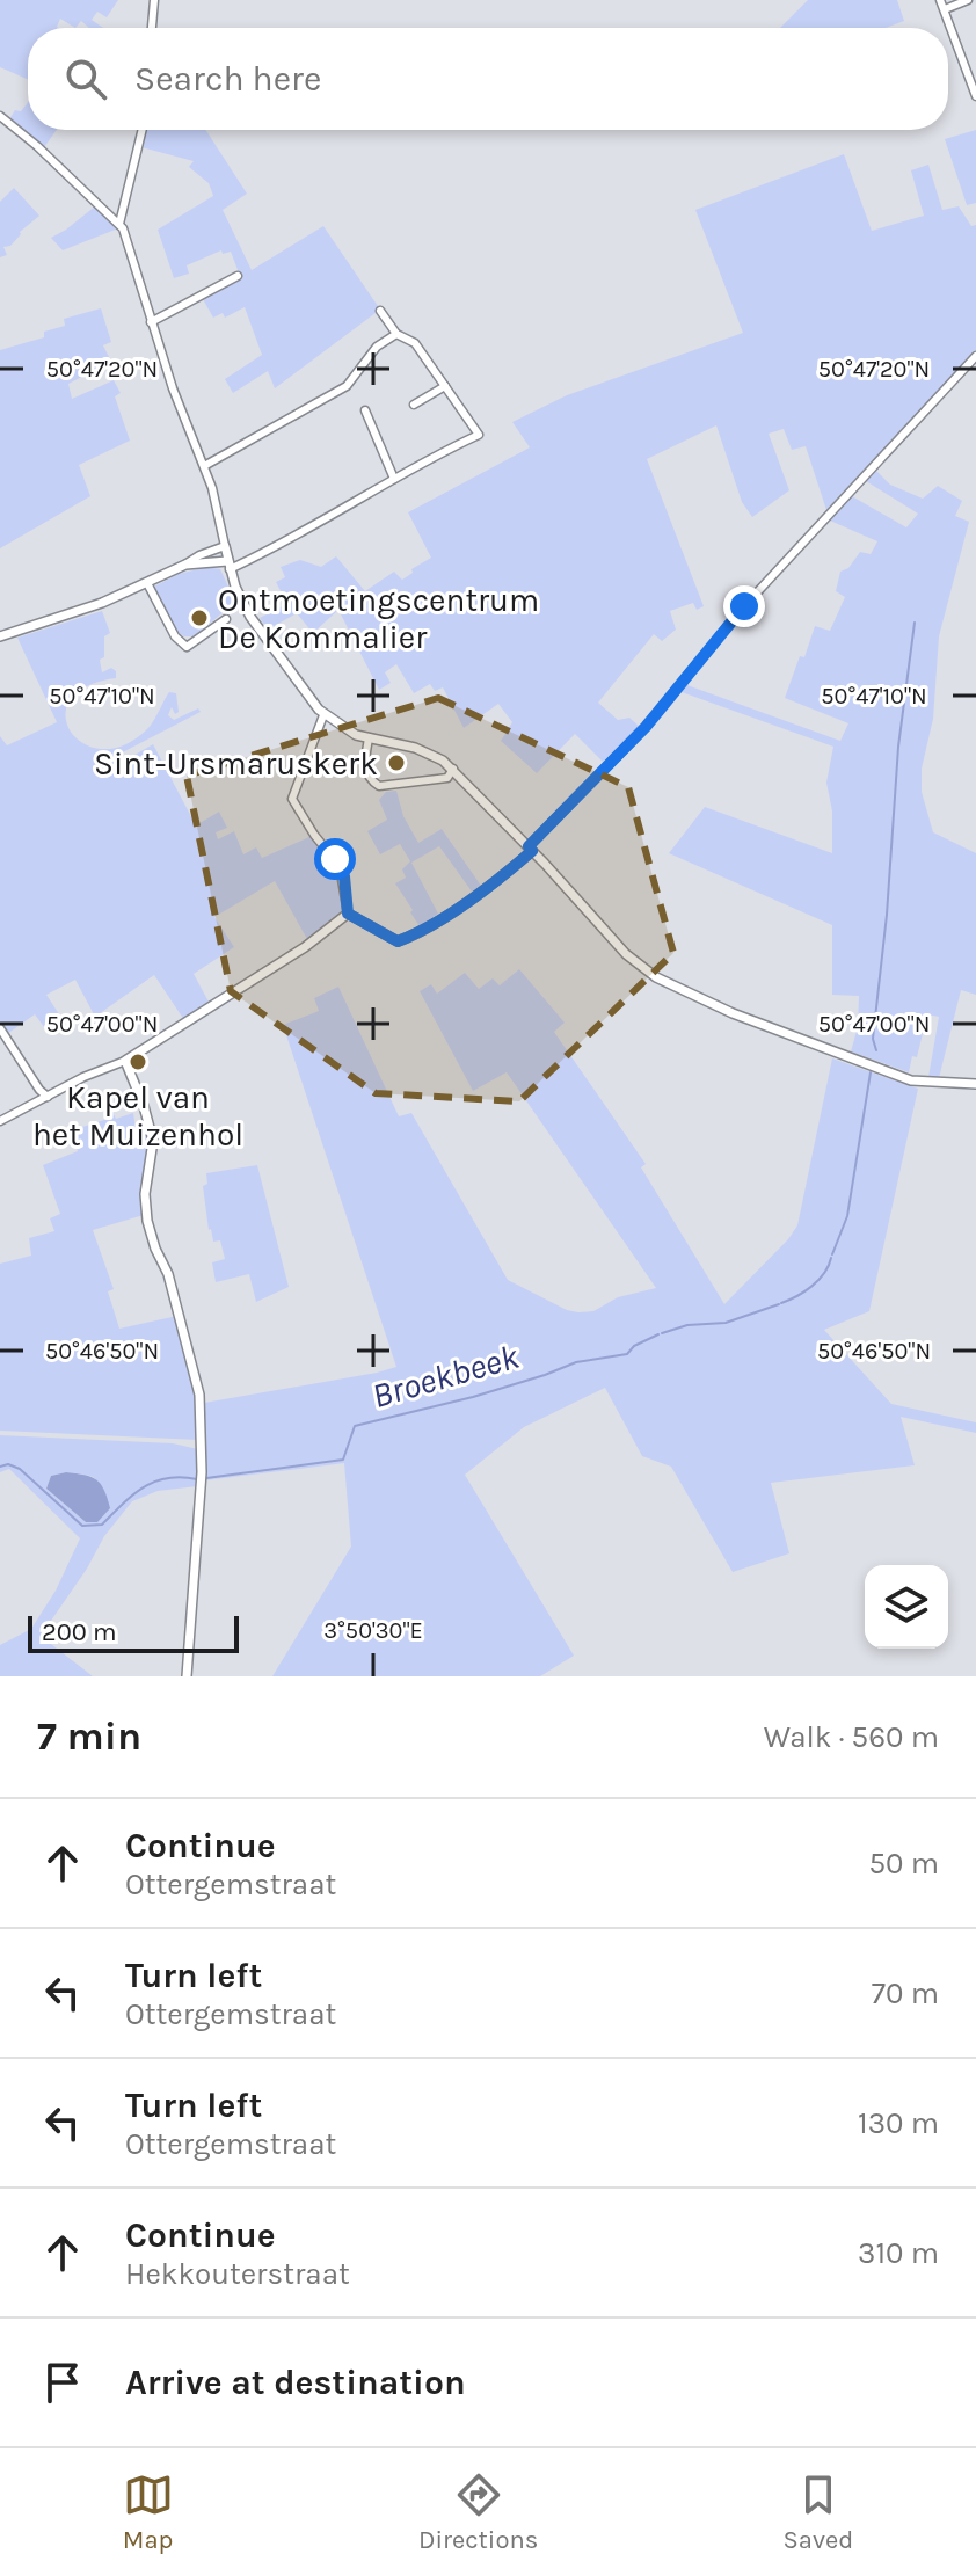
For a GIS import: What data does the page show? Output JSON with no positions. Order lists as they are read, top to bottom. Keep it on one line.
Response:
{"water":["Broekbeek"],"places":["Ontmoetingscentrum De Kommalier","Sint-Ursmaruskerk","Kapel van het Muizenhol"],"scale_bar":"200 m","page":{"search":"Search here","scale":"200 m","heading":["7 min","Walk · 560 m"],"list":[["Continue","Ottergemstraat","50 m"],["Turn left","Ottergemstraat","70 m"],["Turn left","Ottergemstraat","130 m"],["Continue","Hekkouterstraat","310 m"],"Arrive at destination"],"nav":["Map","Directions","Saved"]},"coordinates":["50°47'20\"N","50°47'10\"N","50°47'00\"N","50°46'50\"N","3°50'30\"E"]}
